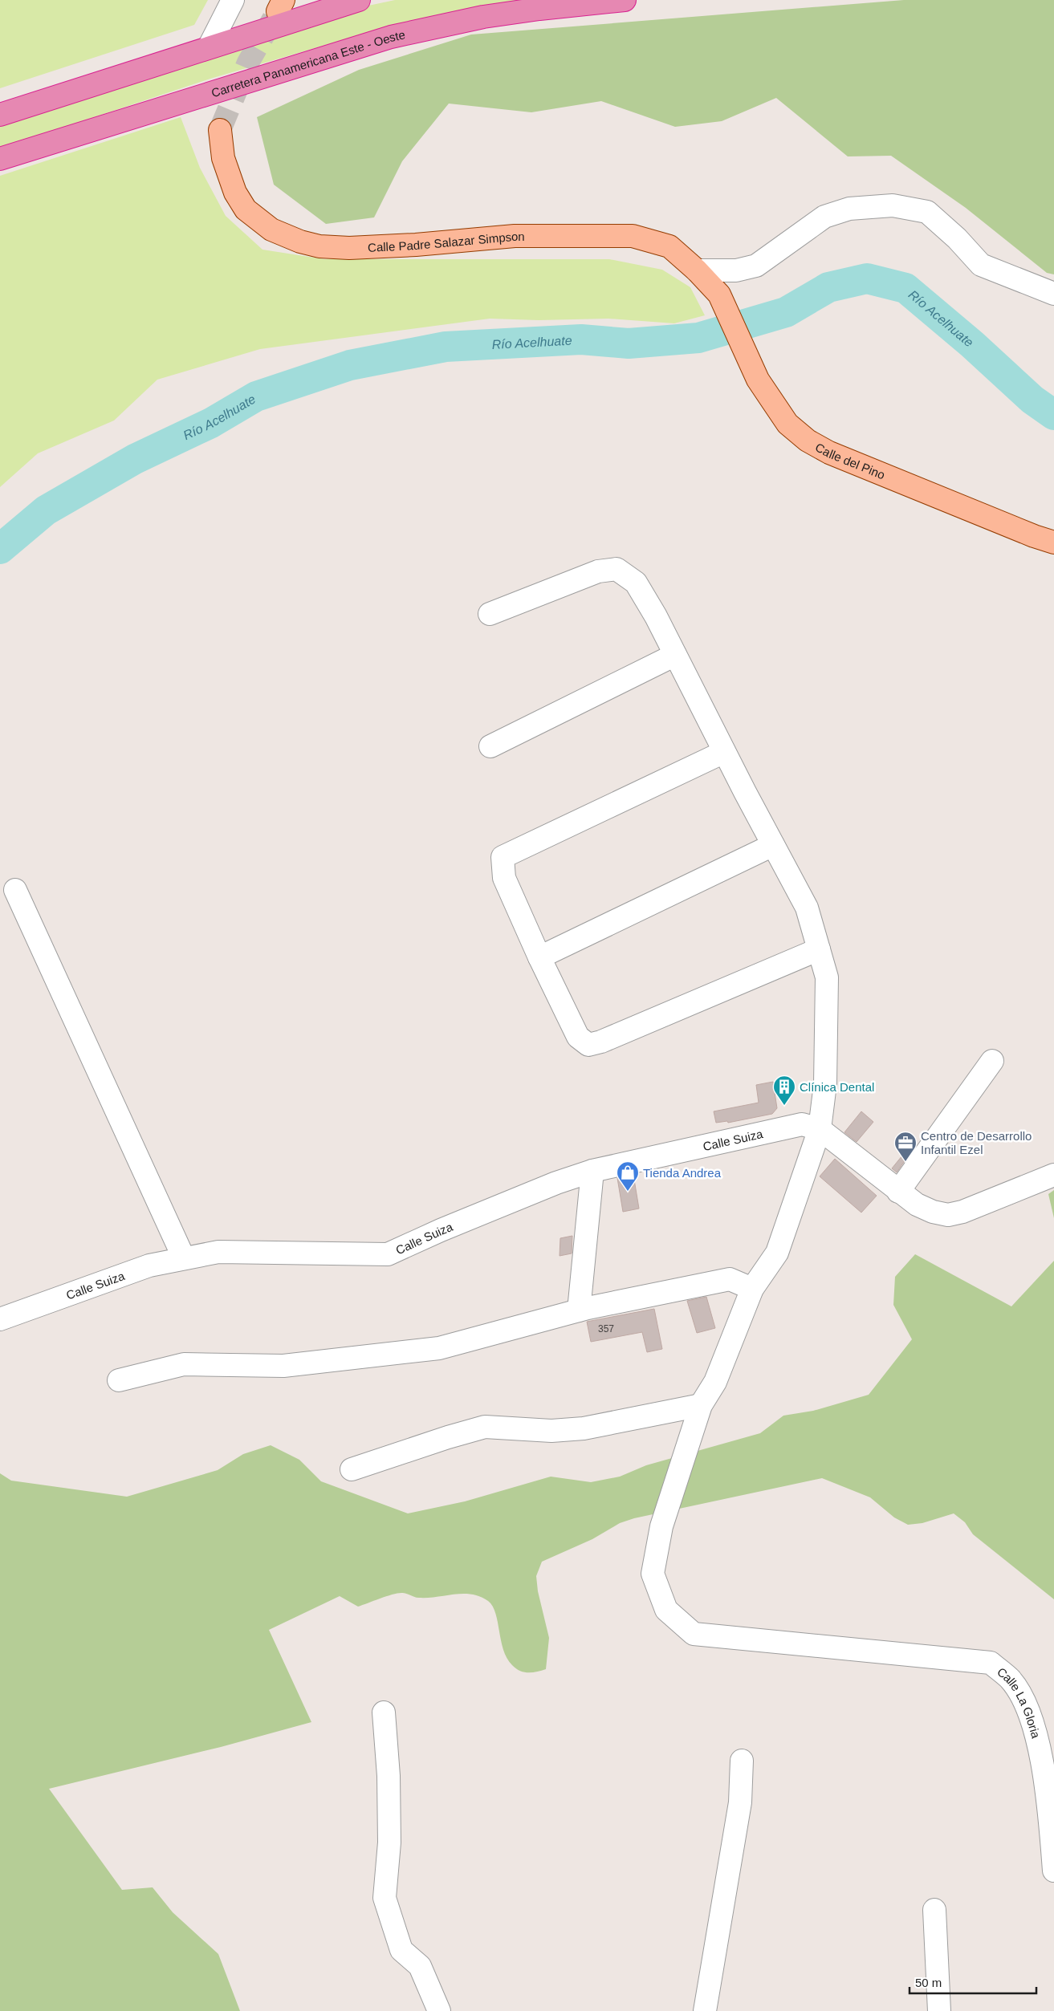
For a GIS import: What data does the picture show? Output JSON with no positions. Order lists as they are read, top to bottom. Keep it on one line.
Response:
{"streets":{"highway":["Carretera Panamericana Este - Oeste"],"main road":["Calle Padre Salazar Simpson","Calle del Pino"],"street":["Calle Suiza","Calle La Gloria"]},"crossings":[["Calle Padre Salazar Simpson","Calle del Pino"],["Calle Suiza","Calle La Gloria"]],"water":["Río Acelhuate"],"places":{"building":["Clínica Dental"],"office":["Centro de Desarrollo Infantil Ezel"],"shop":["Tienda Andrea"]},"house_numbers":["357"],"scale_bar":"50 m"}
